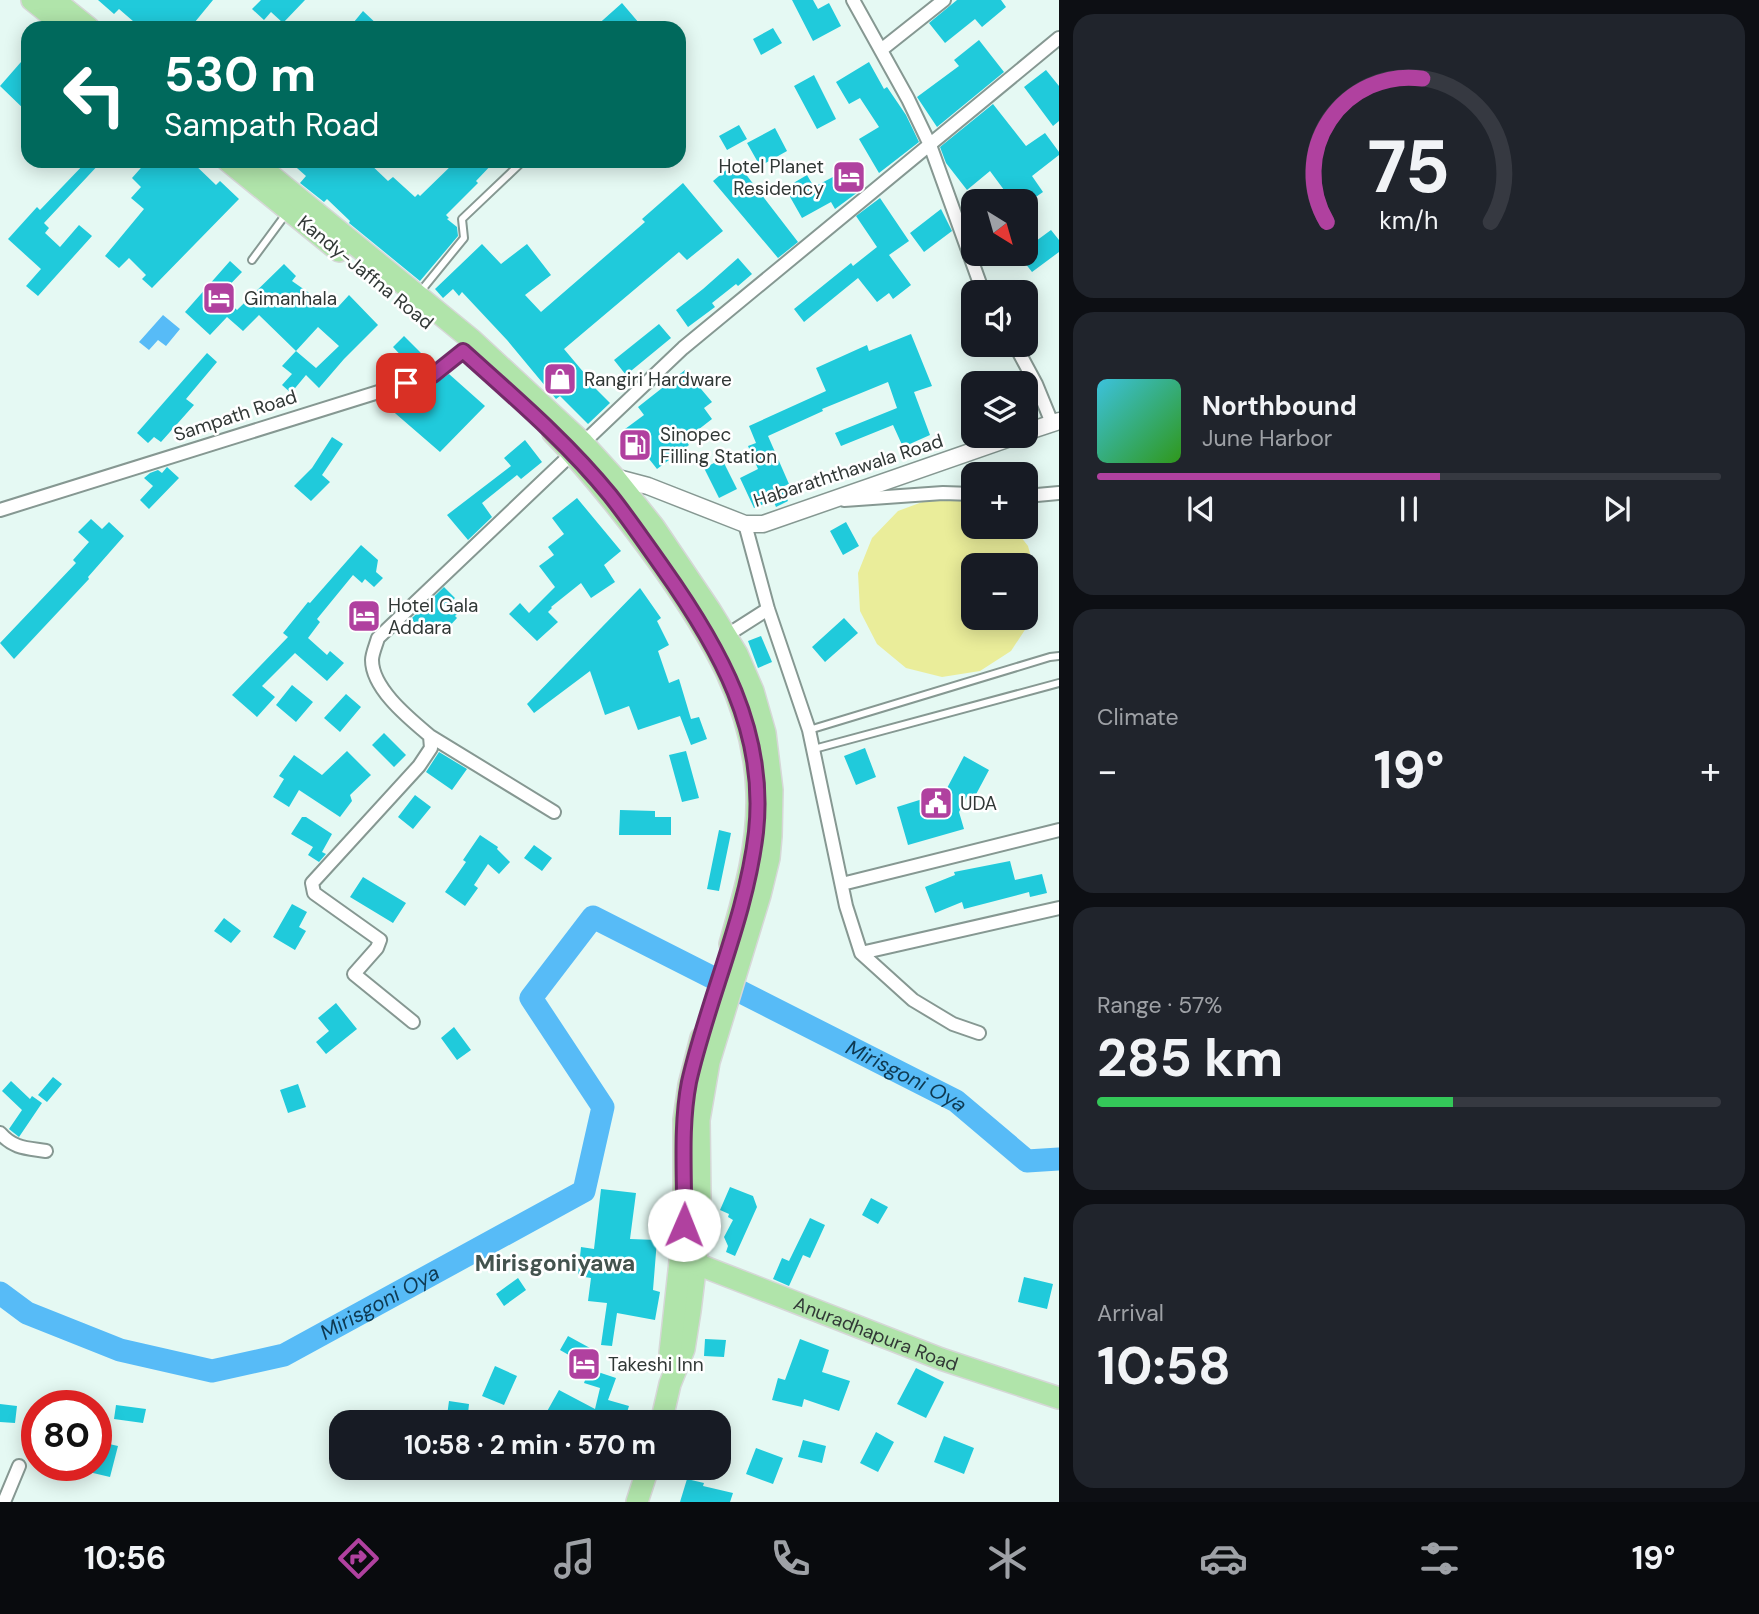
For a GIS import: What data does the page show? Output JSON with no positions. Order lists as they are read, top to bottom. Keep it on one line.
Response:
{"streets":{"highway":["Kandy-Jaffna Road","Anuradhapura Road"],"street":["Sampath Road","Habaraththawala Road"]},"crossings":[["Kandy-Jaffna Road","Sampath Road"],["Kandy-Jaffna Road","Habaraththawala Road"],["Kandy-Jaffna Road","Anuradhapura Road"]],"districts":["Mirisgoniyawa"],"water":["Mirisgoni Oya"],"places":{"hotel":["Hotel Planet Residency","Gimanhala","Hotel Gala Addara","Takeshi Inn"],"shop":["Rangiri Hardware"],"fuel station":["Sinopec Filling Station"],"public building":["UDA"]},"north":"bottom right","page":{"turn":["530 m","Sampath Road"],"map_buttons":["+","−"],"song":["Northbound","June Harbor"],"tile":["Climate",["Range · 57%","285 km"],["Arrival","10:58"]],"heat":["−","19°","+"],"limit":"80","trip":"10:58 · 2 min · 570 m","tabs":["10:56","19°"],"gauge":["75","km/h"]}}
